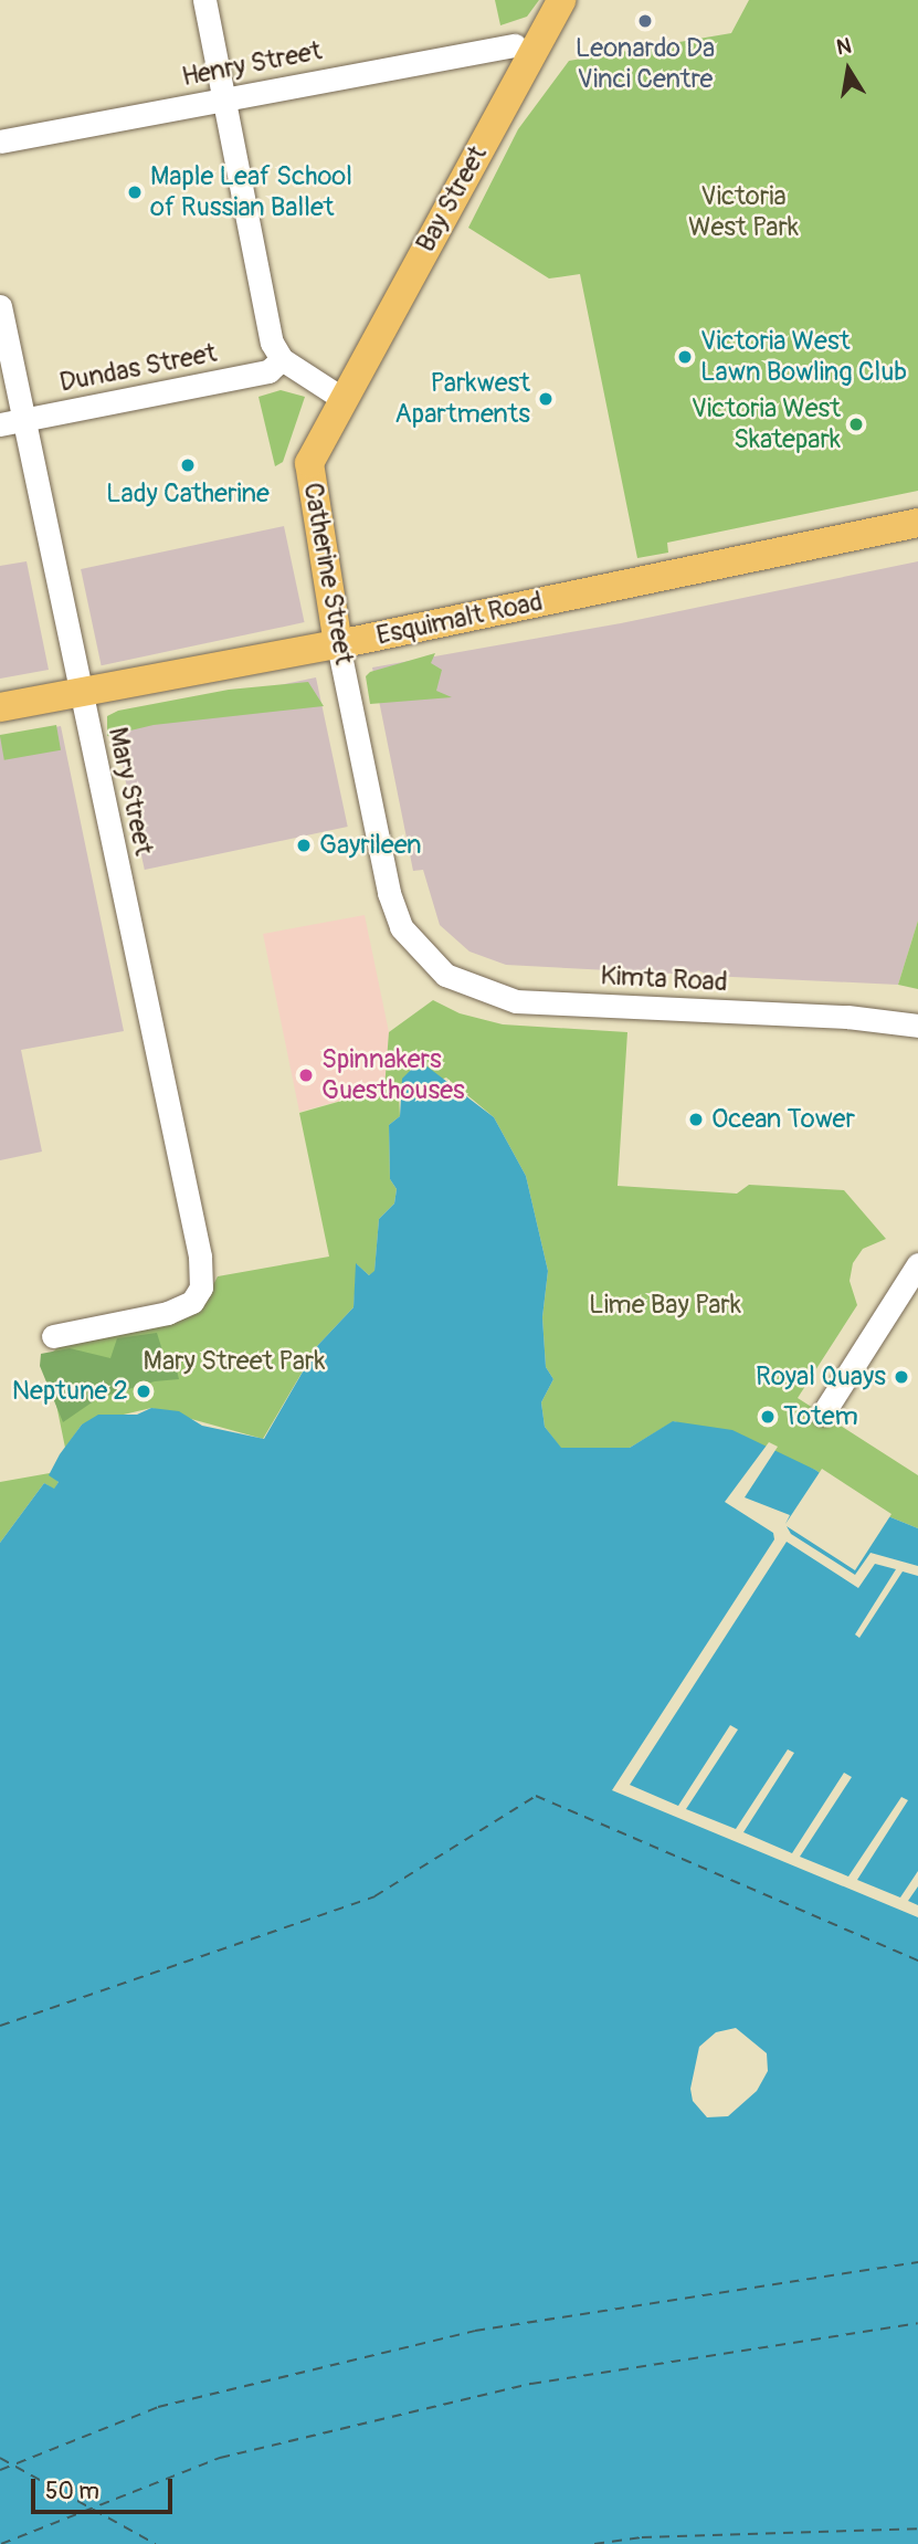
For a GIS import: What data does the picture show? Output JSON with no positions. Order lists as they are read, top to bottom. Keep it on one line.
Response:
{"streets":{"main road":["Bay Street","Catherine Street","Esquimalt Road"],"street":["Henry Street","Dundas Street","Mary Street","Kimta Road"]},"crossings":[["Bay Street","Catherine Street"],["Dundas Street","Mary Street"],["Catherine Street","Esquimalt Road"],["Catherine Street","Kimta Road"],["Esquimalt Road","Mary Street"]],"parks":["Victoria West Park","Lime Bay Park","Mary Street Park"],"places":["Leonardo Da Vinci Centre","Maple Leaf School of Russian Ballet","Victoria West Lawn Bowling Club","Parkwest Apartments","Victoria West Skatepark","Lady Catherine","Gayrileen","Spinnakers Guesthouses","Ocean Tower","Royal Quays","Neptune 2","Totem"],"scale_bar":"50 m","north":"top"}
